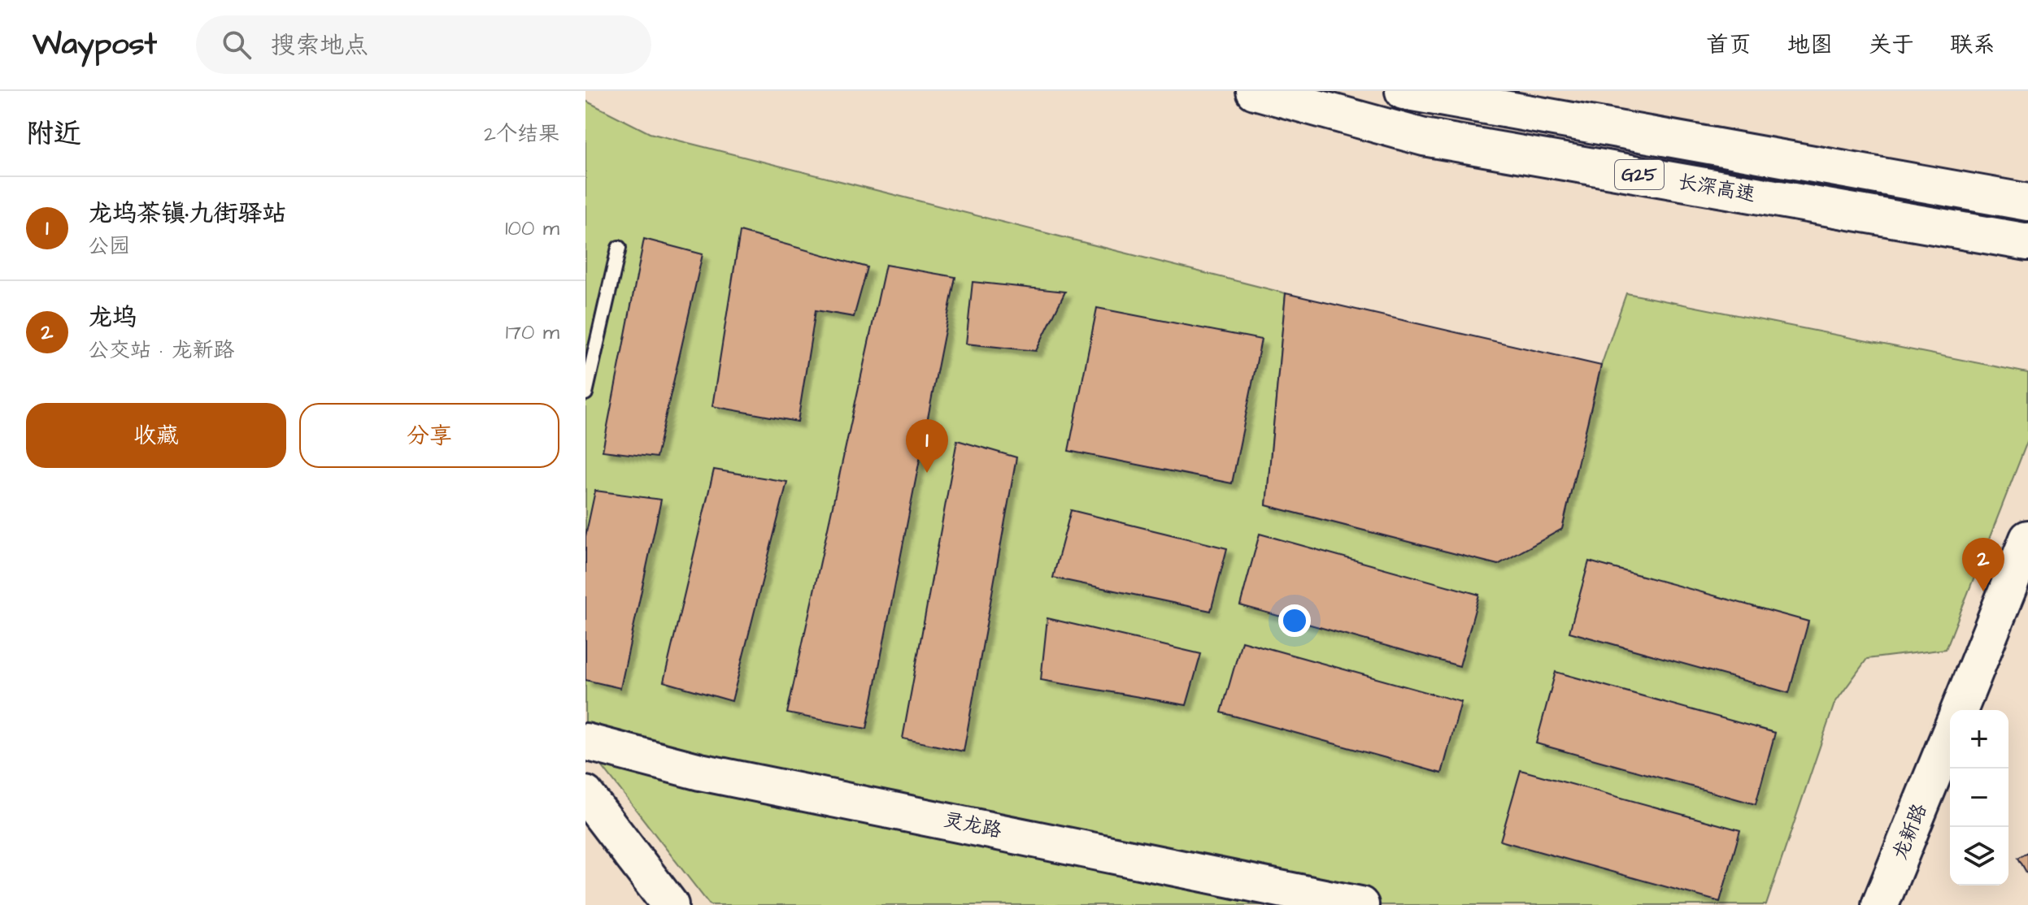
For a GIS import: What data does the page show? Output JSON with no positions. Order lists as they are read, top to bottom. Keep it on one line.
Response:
{"streets":{"main road":["G25","长深高速","灵龙路","龙新路"]},"page":{"header":"Waypost","search":"搜索地点","nav":["首页","地图","关于","联系"],"heading":["附近","2个结果"],"list":[{"mark":"1","name":"龙坞茶镇·九街驿站","note":"公园","value":"100 m"},{"mark":"2","name":"龙坞","note":"公交站 · 龙新路","value":"170 m"}],"buttons":["收藏","分享"],"pins":["1","2"],"map_buttons":["+","−"]}}
